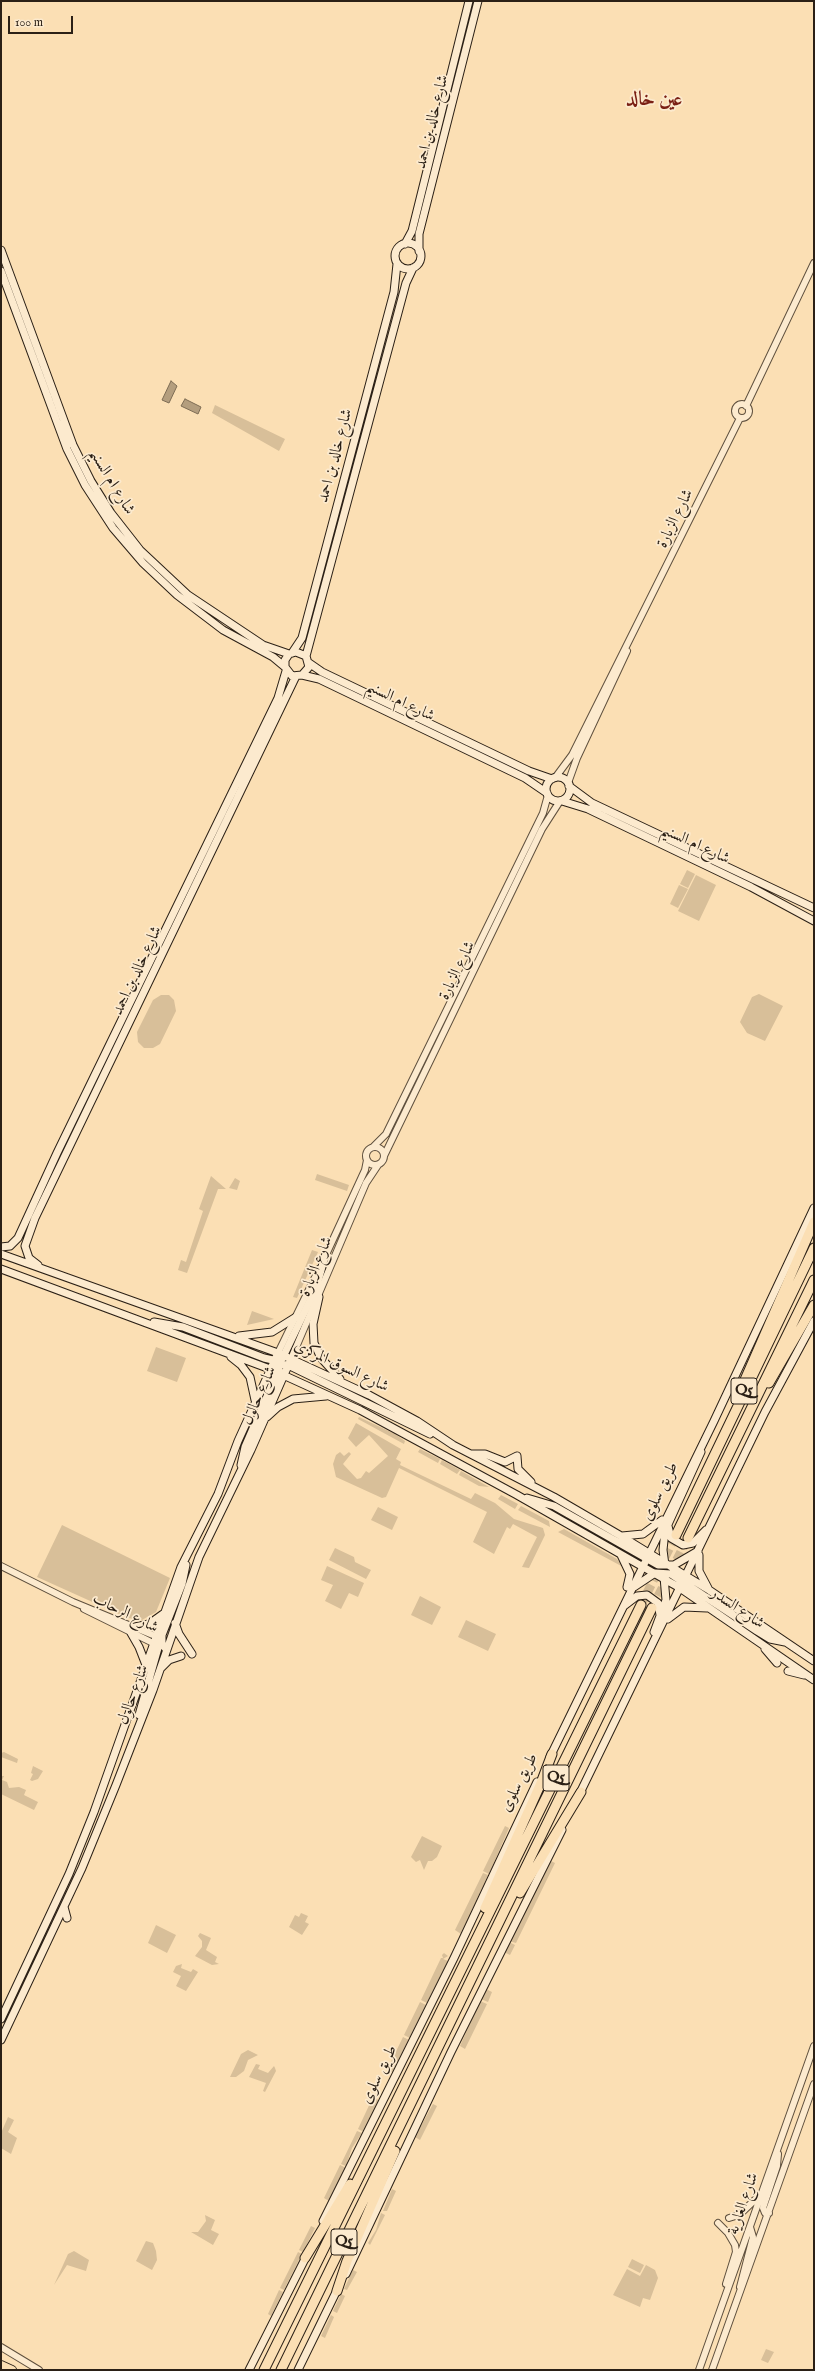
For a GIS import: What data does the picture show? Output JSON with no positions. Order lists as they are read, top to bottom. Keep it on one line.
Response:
{"streets":{"highway":["Q5","طريق سلوى"],"main road":["شارع خالد بن احمد","شارع ام السنيم","شارع السوق المركزي","شارع حالول","شارع السدر"],"street":["شارع الزبارة","شارع الرحاب","شارع الغارية"]},"crossings":[["شارع خالد بن احمد","شارع ام السنيم"],["شارع خالد بن احمد","شارع السوق المركزي"],["شارع ام السنيم","شارع الزبارة"],["شارع الزبارة","شارع السوق المركزي"],["شارع الزبارة","شارع حالول"],["شارع السوق المركزي","شارع حالول"],["شارع السوق المركزي","طريق سلوى"],["شارع السوق المركزي","شارع السدر"],["شارع حالول","شارع الرحاب"],["طريق سلوى","شارع السدر"]],"districts":["عين خالد"],"scale_bar":"100 m"}
